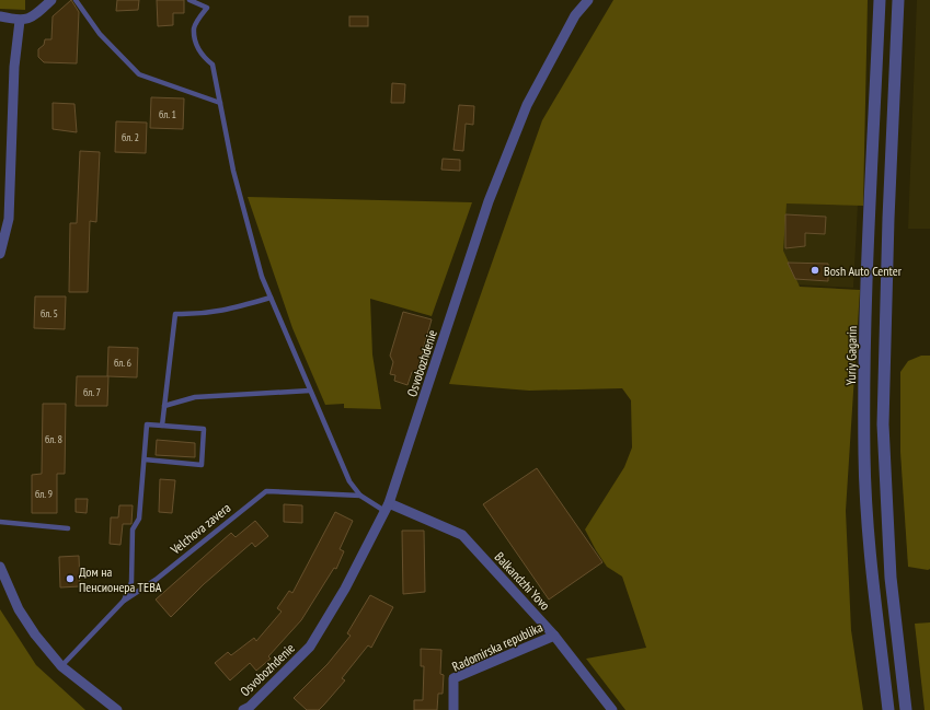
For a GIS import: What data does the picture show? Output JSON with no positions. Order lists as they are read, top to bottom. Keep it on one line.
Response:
{"streets":{"street":["Yuriy Gagarin","Osvobozhdenie","Balkandzhi Yovo","Radomirska republika"],"lane":["Velchova zavera"]},"crossings":[["Osvobozhdenie","Balkandzhi Yovo"],["Balkandzhi Yovo","Radomirska republika"]],"places":["Bosh Auto Center","Дом на Пенсионера ТЕВА"],"house_numbers":["бл. 1","бл. 2","бл. 5","бл. 6","бл. 7","бл. 8","бл. 9"]}
